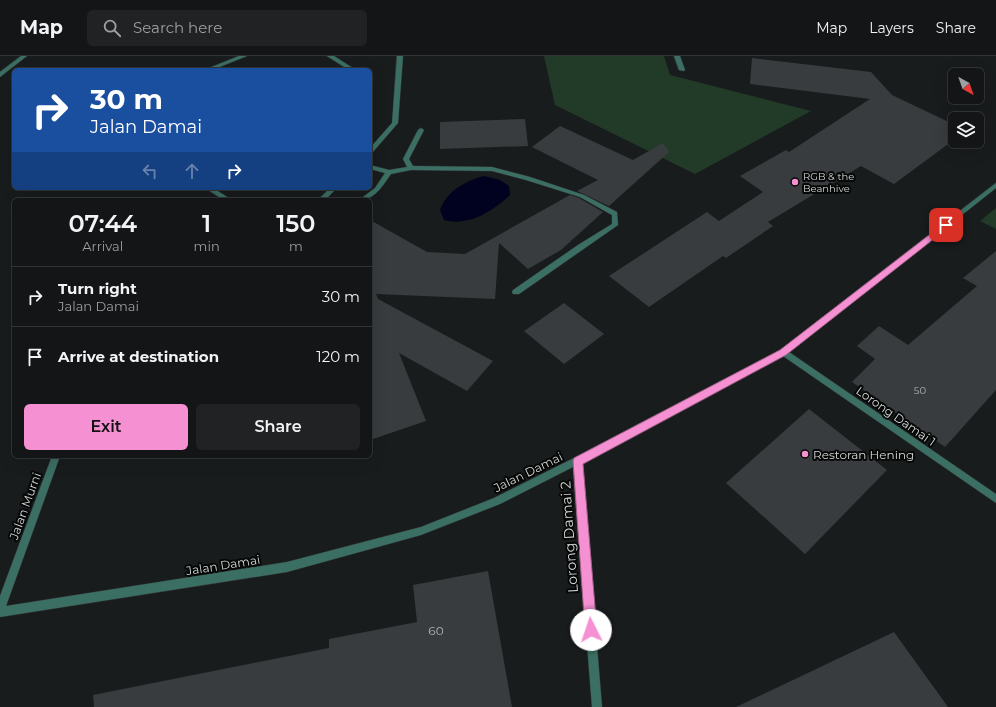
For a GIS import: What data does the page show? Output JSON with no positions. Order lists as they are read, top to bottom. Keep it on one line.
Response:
{"streets":{"street":["Lorong Damai 1","Jalan Damai","Jalan Murni","Lorong Damai 2"]},"crossings":[["Lorong Damai 1","Jalan Damai"],["Jalan Damai","Jalan Murni"],["Jalan Damai","Lorong Damai 2"]],"places":["RGB & the Beanhive","Restoran Hening"],"house_numbers":["50","60"],"north":"bottom right","page":{"header":"Map","search":"Search here","nav":["Map","Layers","Share"],"turn":["30 m","Jalan Damai"],"eta":["07:44","Arrival","1","min","150","m"],"list":[{"name":"Turn right","note":"Jalan Damai","value":"30 m"},{"name":"Arrive at destination","value":"120 m"}],"buttons":["Exit","Share"]}}
